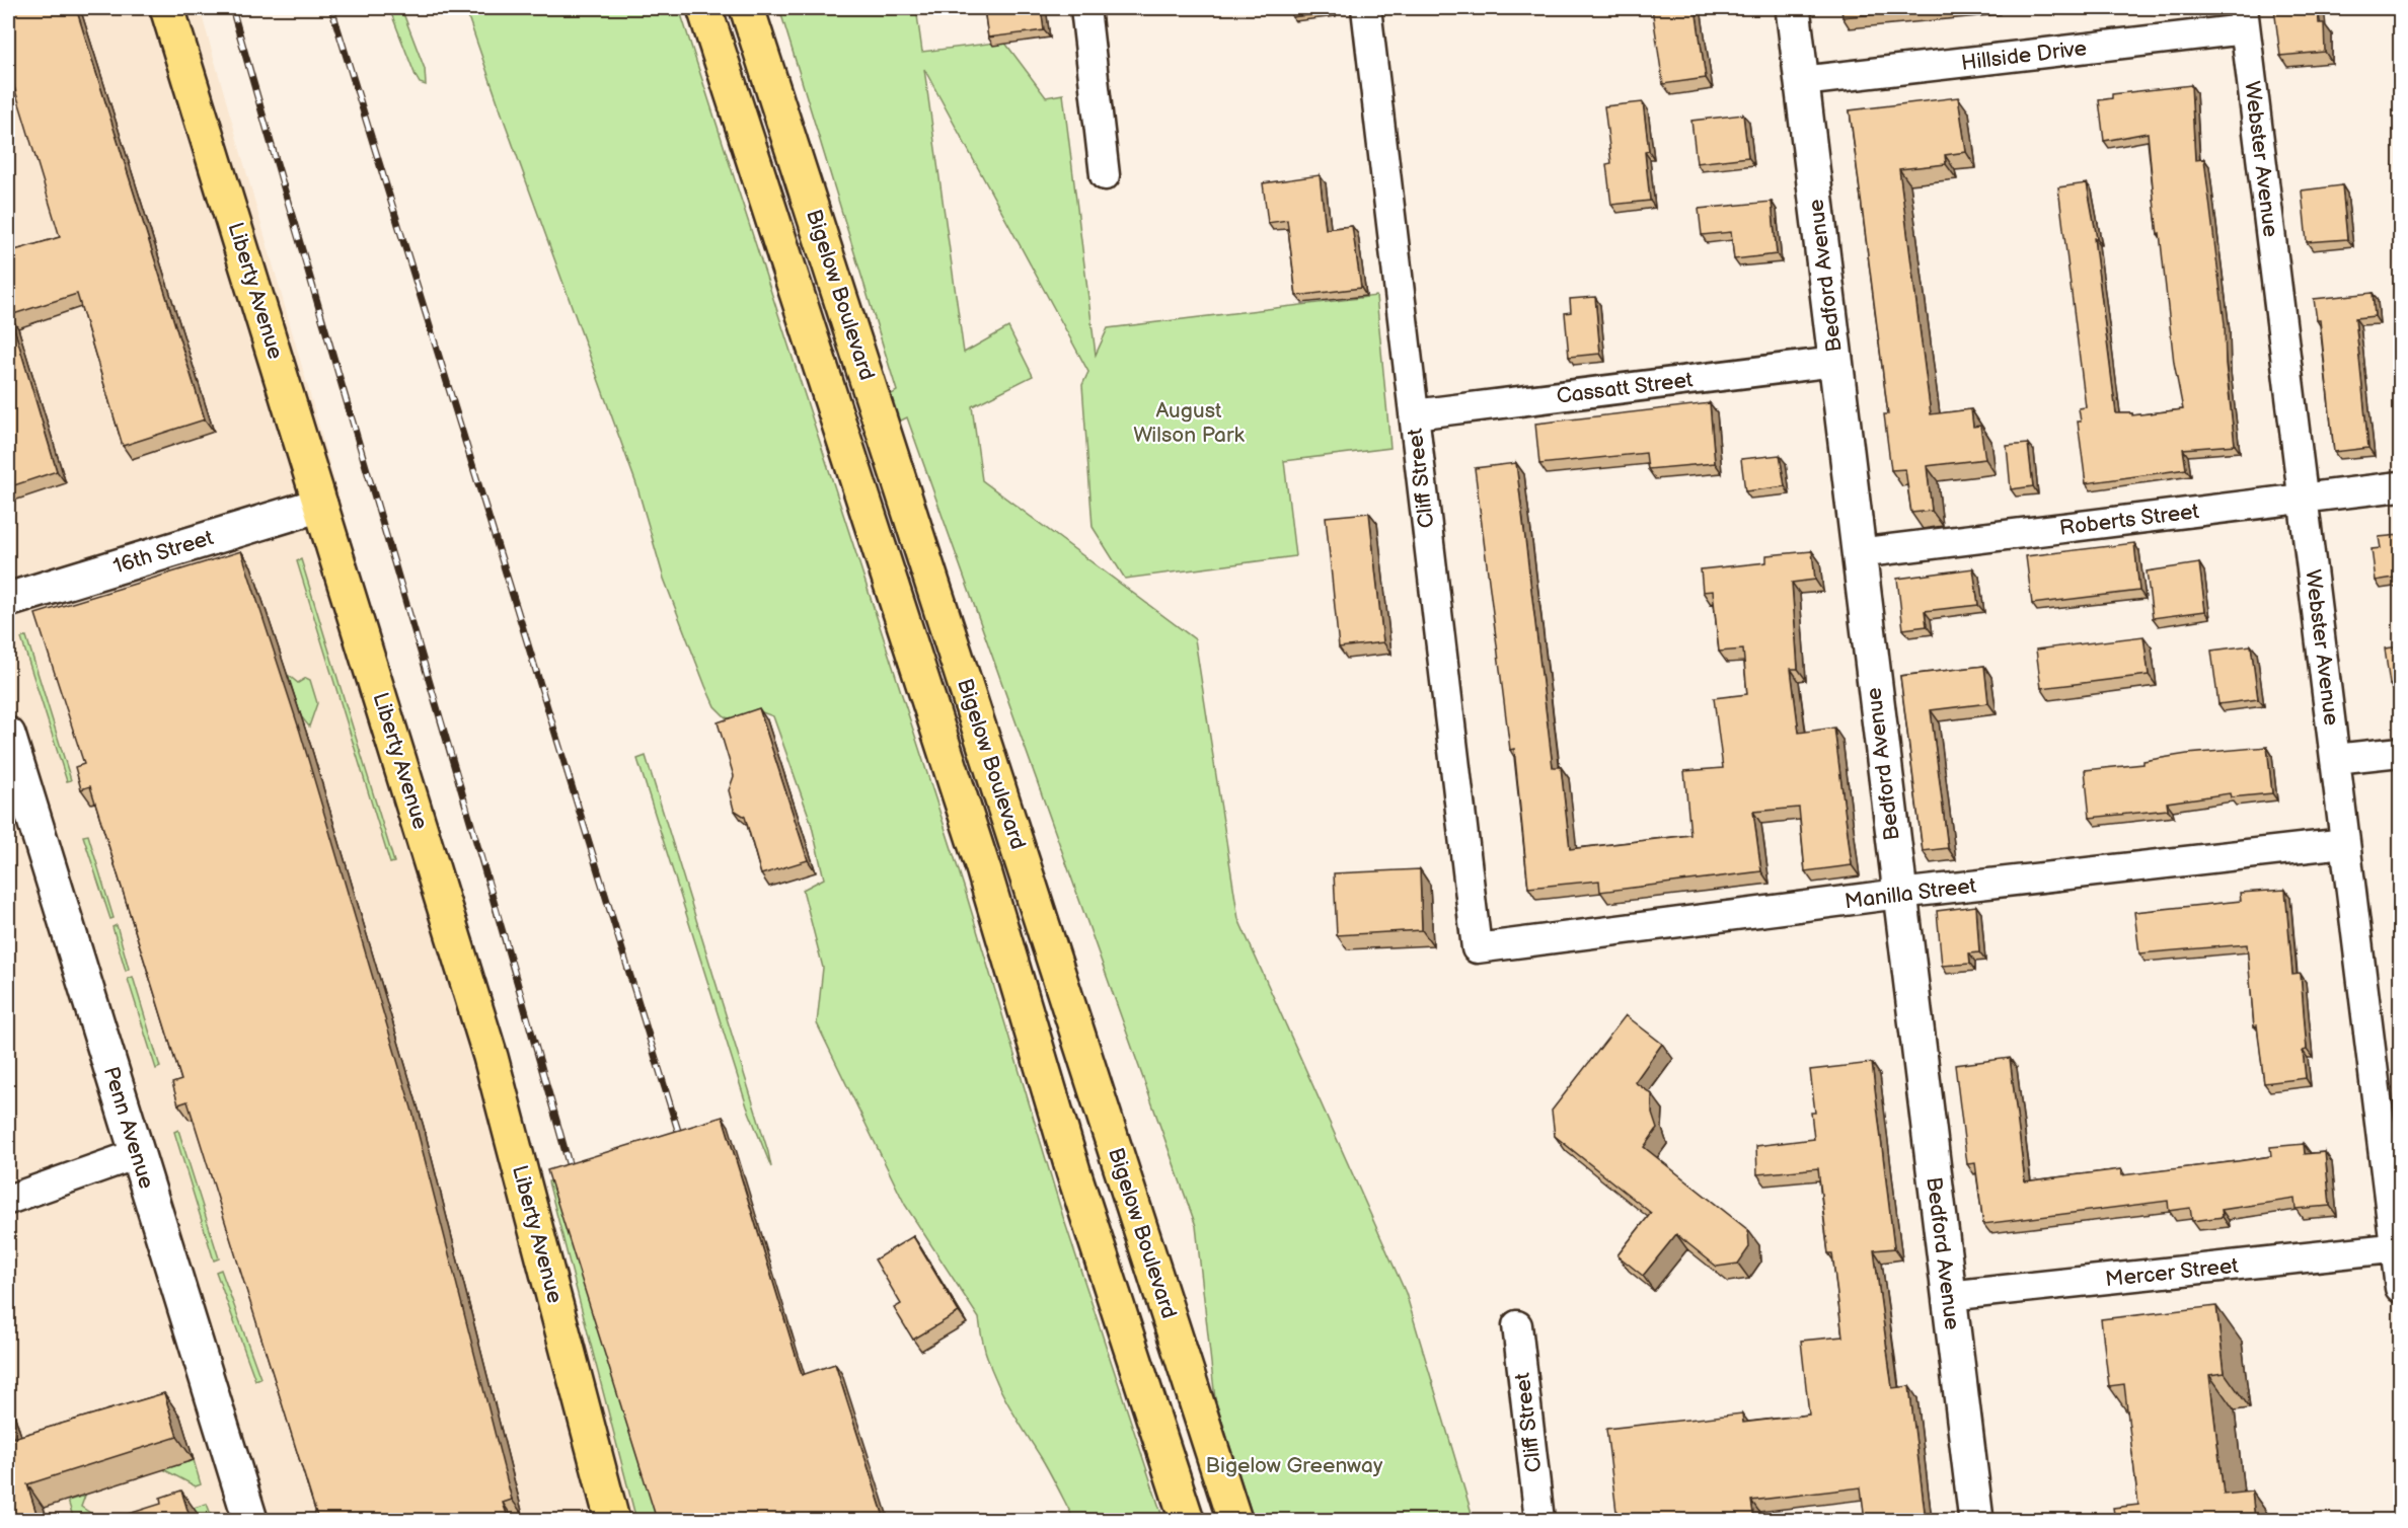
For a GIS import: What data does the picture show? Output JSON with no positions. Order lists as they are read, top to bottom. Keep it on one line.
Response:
{"streets":{"main road":["Liberty Avenue","Bigelow Boulevard"],"street":["Hillside Drive","Webster Avenue","Bedford Avenue","Cassatt Street","Cliff Street","Roberts Street","16th Street","Manilla Street","Penn Avenue","Mercer Street"]},"crossings":[["Hillside Drive","Webster Avenue"],["Hillside Drive","Bedford Avenue"],["Webster Avenue","Roberts Street"],["Webster Avenue","Manilla Street"],["Webster Avenue","Mercer Street"],["Bedford Avenue","Cassatt Street"],["Bedford Avenue","Roberts Street"],["Bedford Avenue","Manilla Street"],["Bedford Avenue","Mercer Street"],["Liberty Avenue","16th Street"],["Cassatt Street","Cliff Street"],["Cliff Street","Manilla Street"]],"parks":["August Wilson Park","Bigelow Greenway"]}
